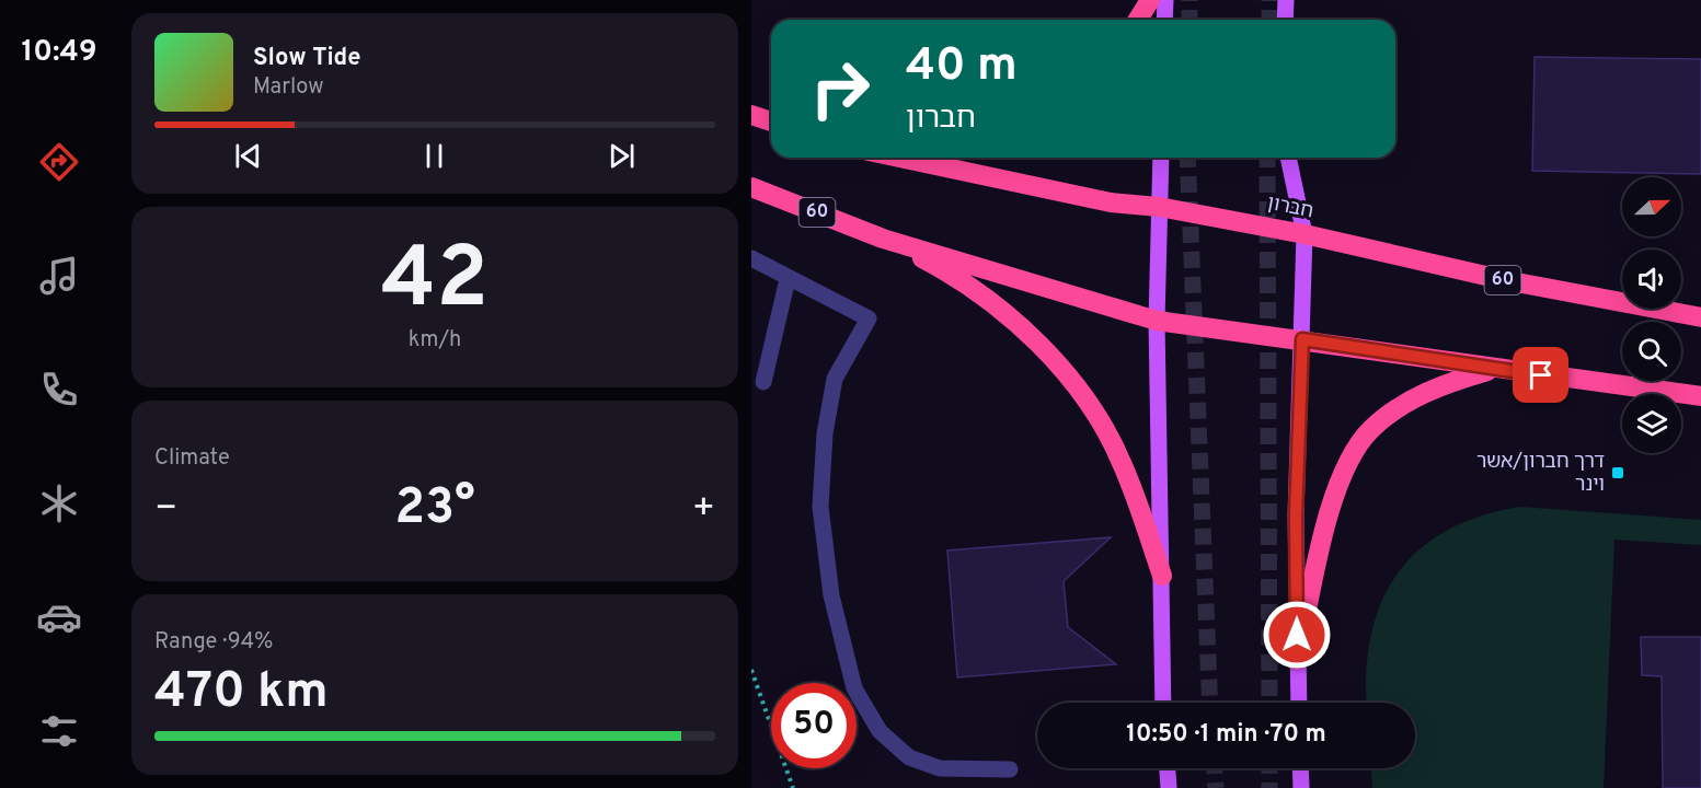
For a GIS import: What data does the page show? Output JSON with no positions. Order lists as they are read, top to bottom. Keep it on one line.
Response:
{"streets":{"highway":["חברון","60"]},"places":{"transit":["דרך חברון/אשר וינר"]},"north":"right","page":{"tabs":"10:49","turn":["40 m","חברון"],"song":["Slow Tide","Marlow"],"tile":[["42","km/h"],"Climate",["Range · 94%","470 km"]],"heat":["−","23°","+"],"limit":"50","trip":"10:50 · 1 min · 70 m"}}
